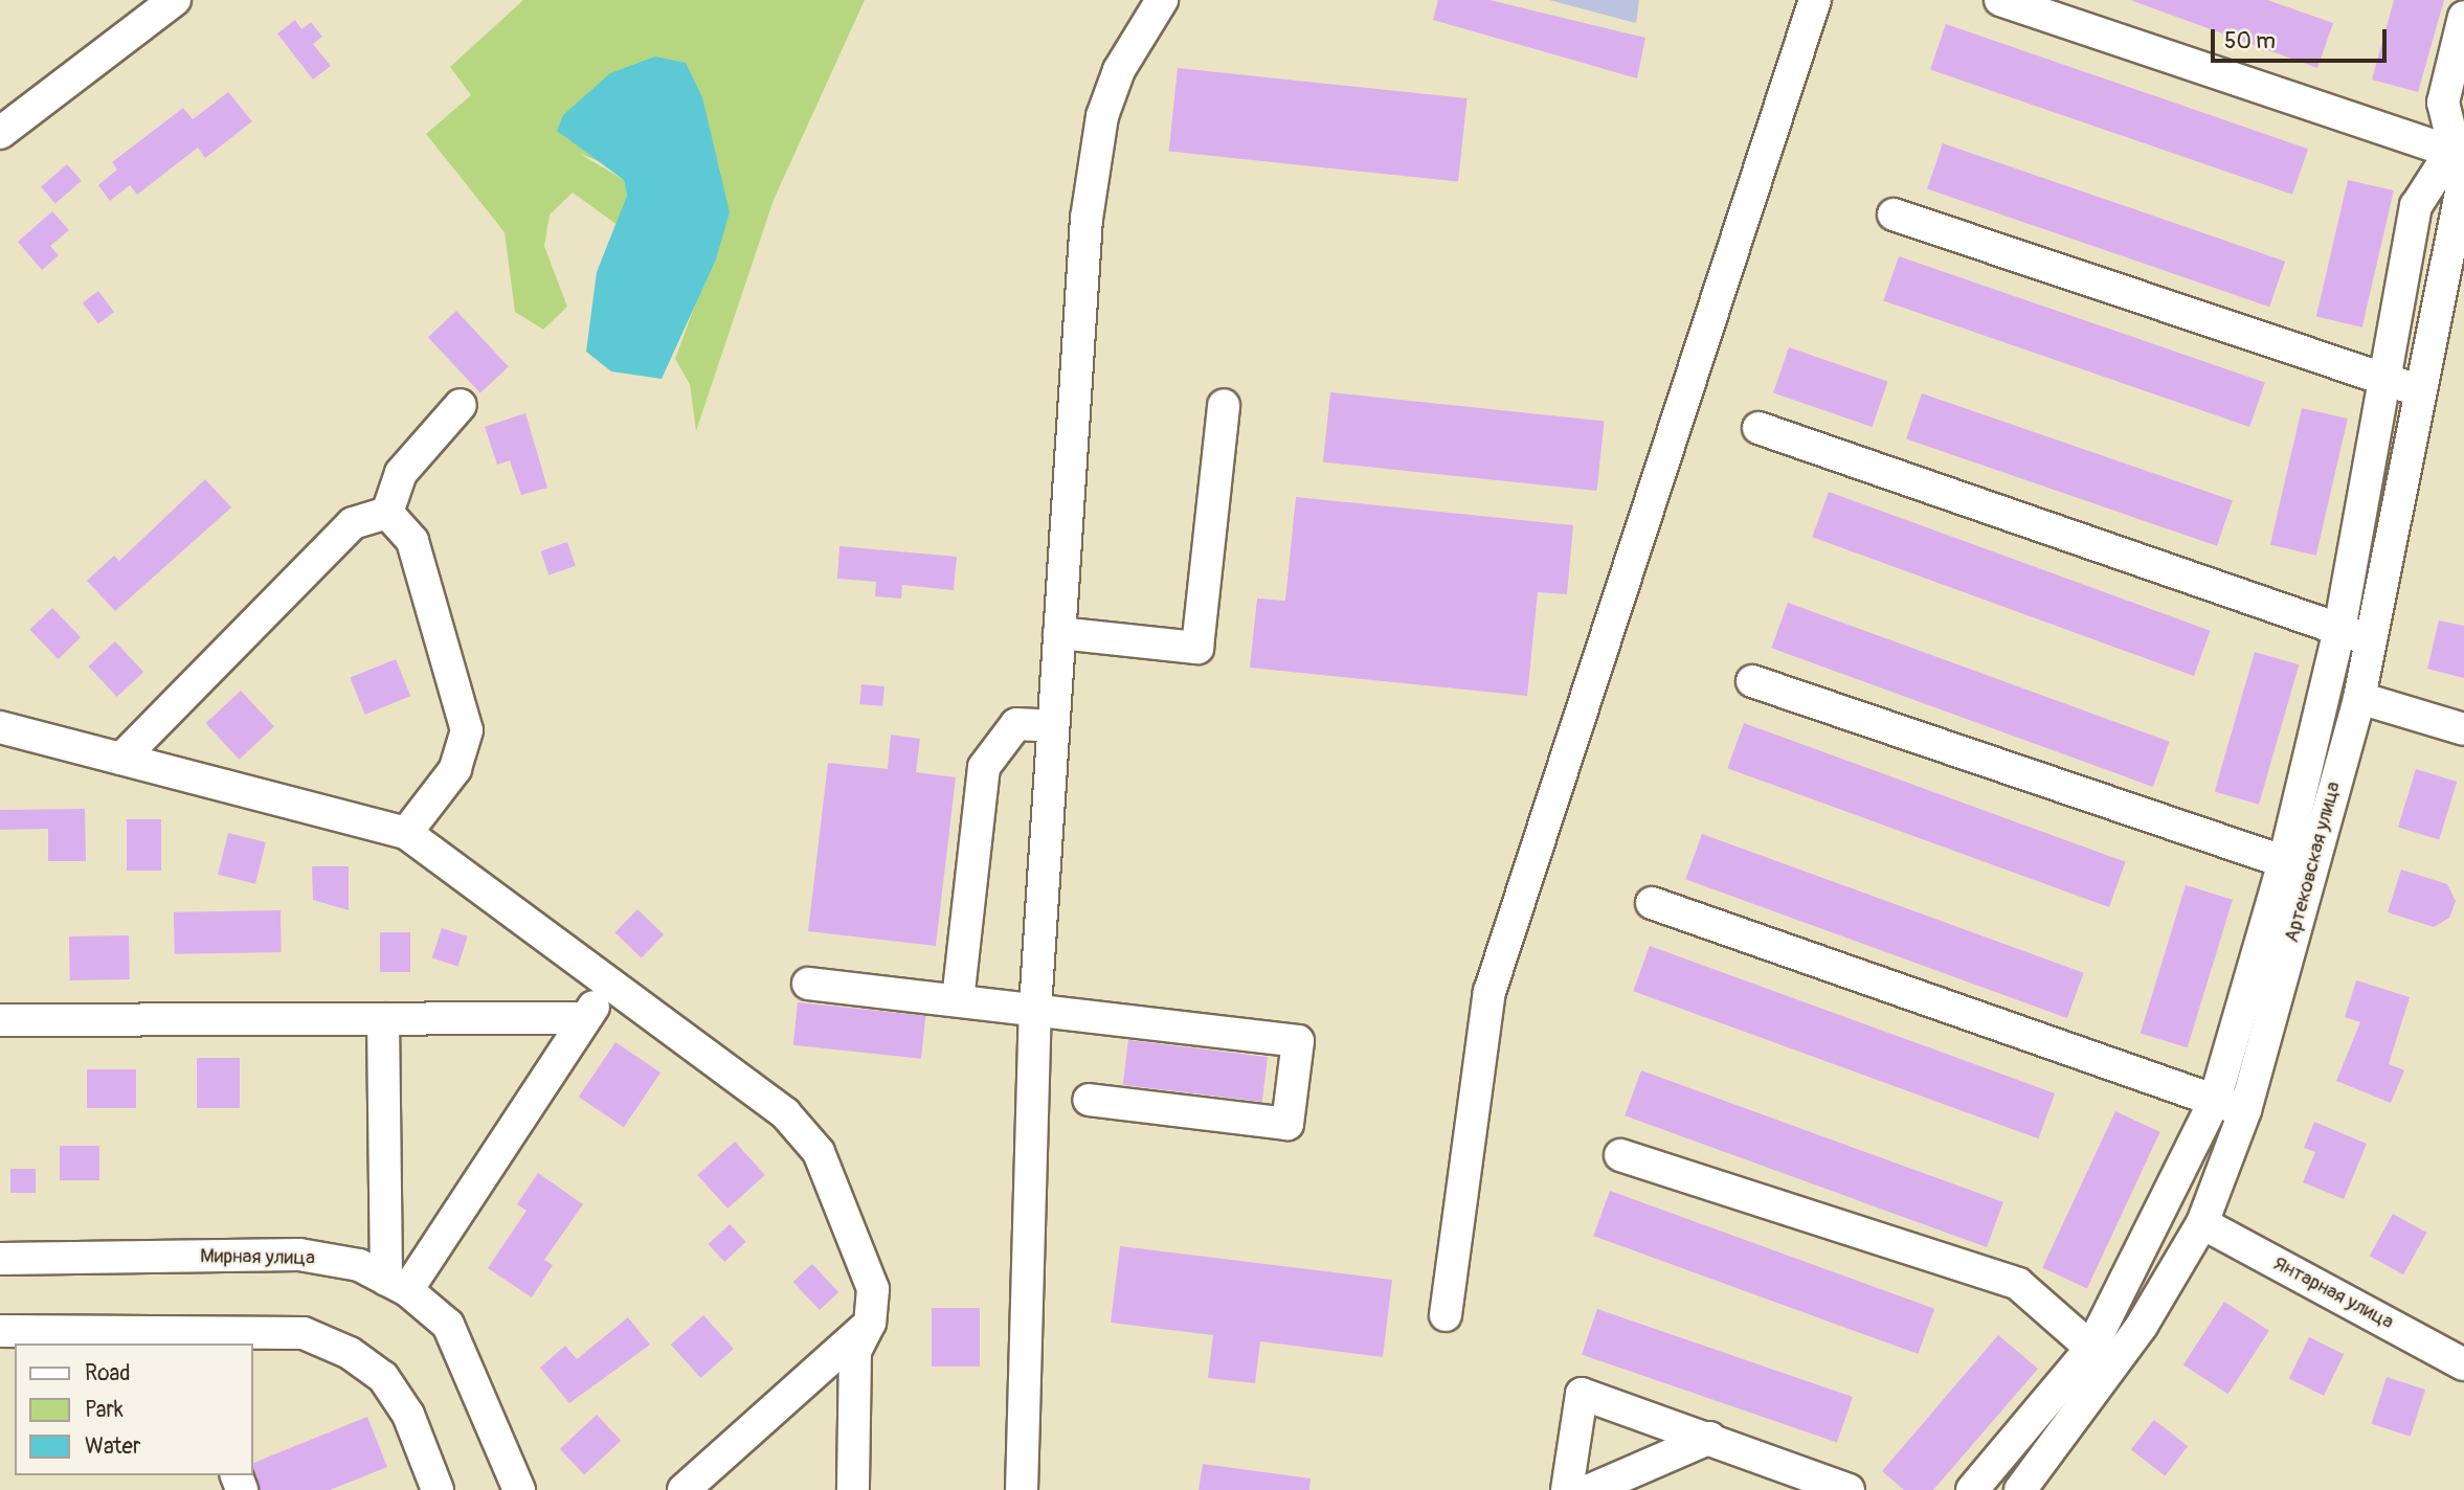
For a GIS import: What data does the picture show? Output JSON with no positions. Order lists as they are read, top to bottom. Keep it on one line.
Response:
{"streets":{"street":["Артековская улица","Мирная улица","Янтарная улица"]},"crossings":[["Артековская улица","Янтарная улица"]],"legend":["Road","Park","Water"],"scale_bar":"50 m"}
